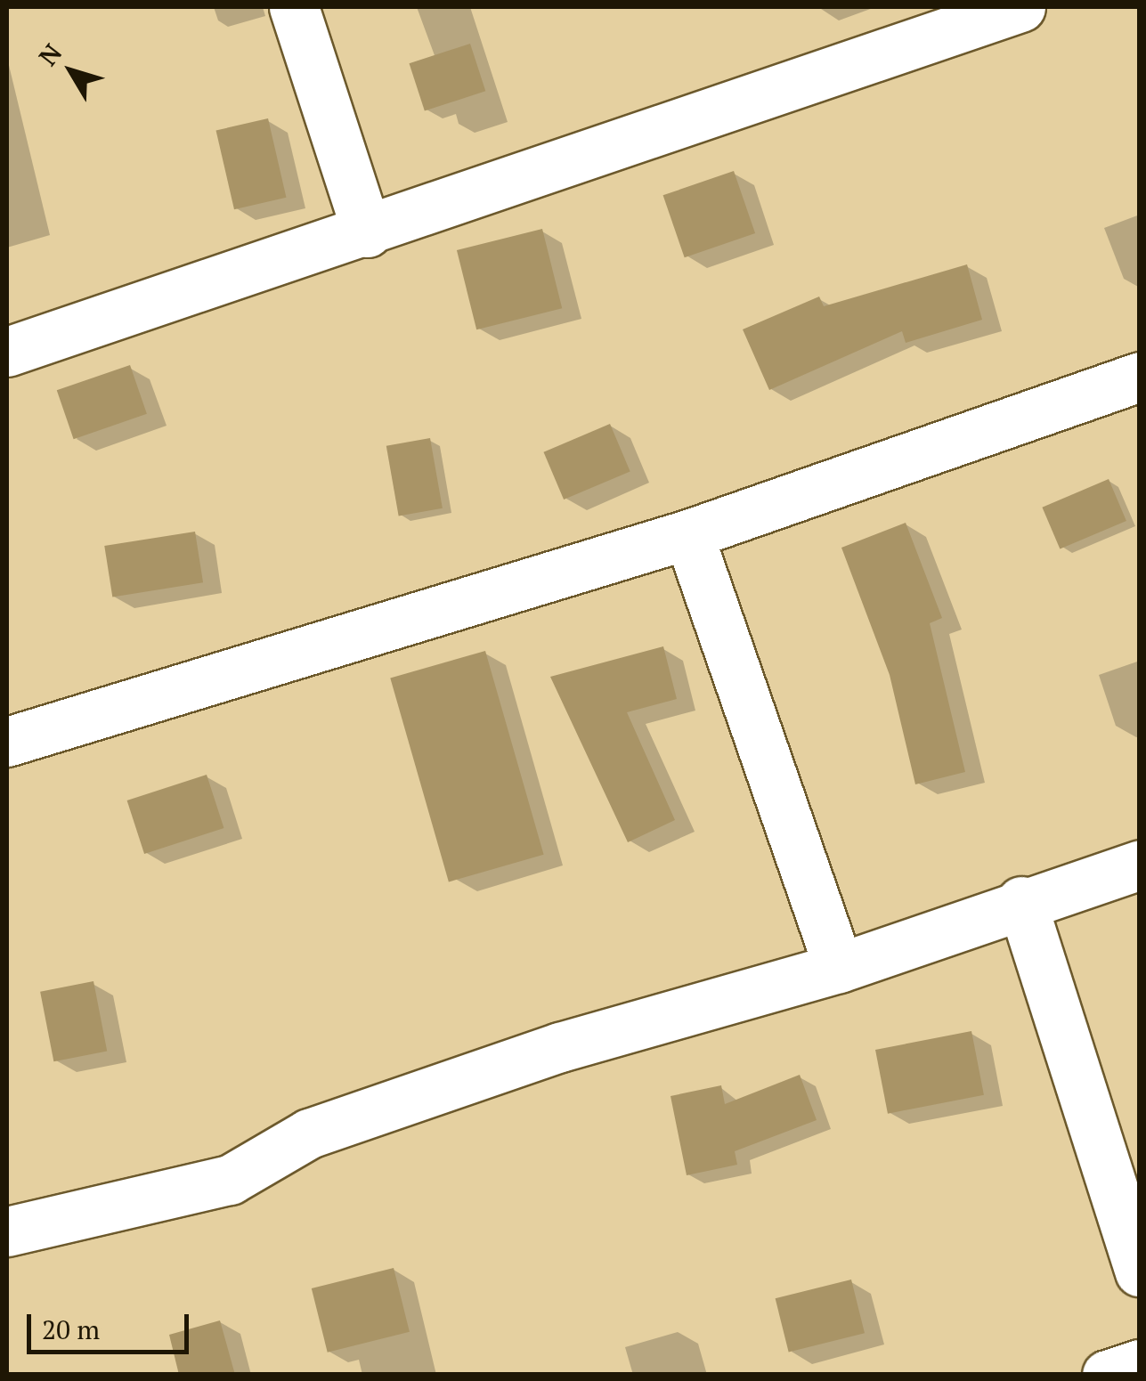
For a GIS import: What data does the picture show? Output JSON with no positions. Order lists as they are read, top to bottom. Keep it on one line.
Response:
{"scale_bar":"20 m","north":"top left"}
